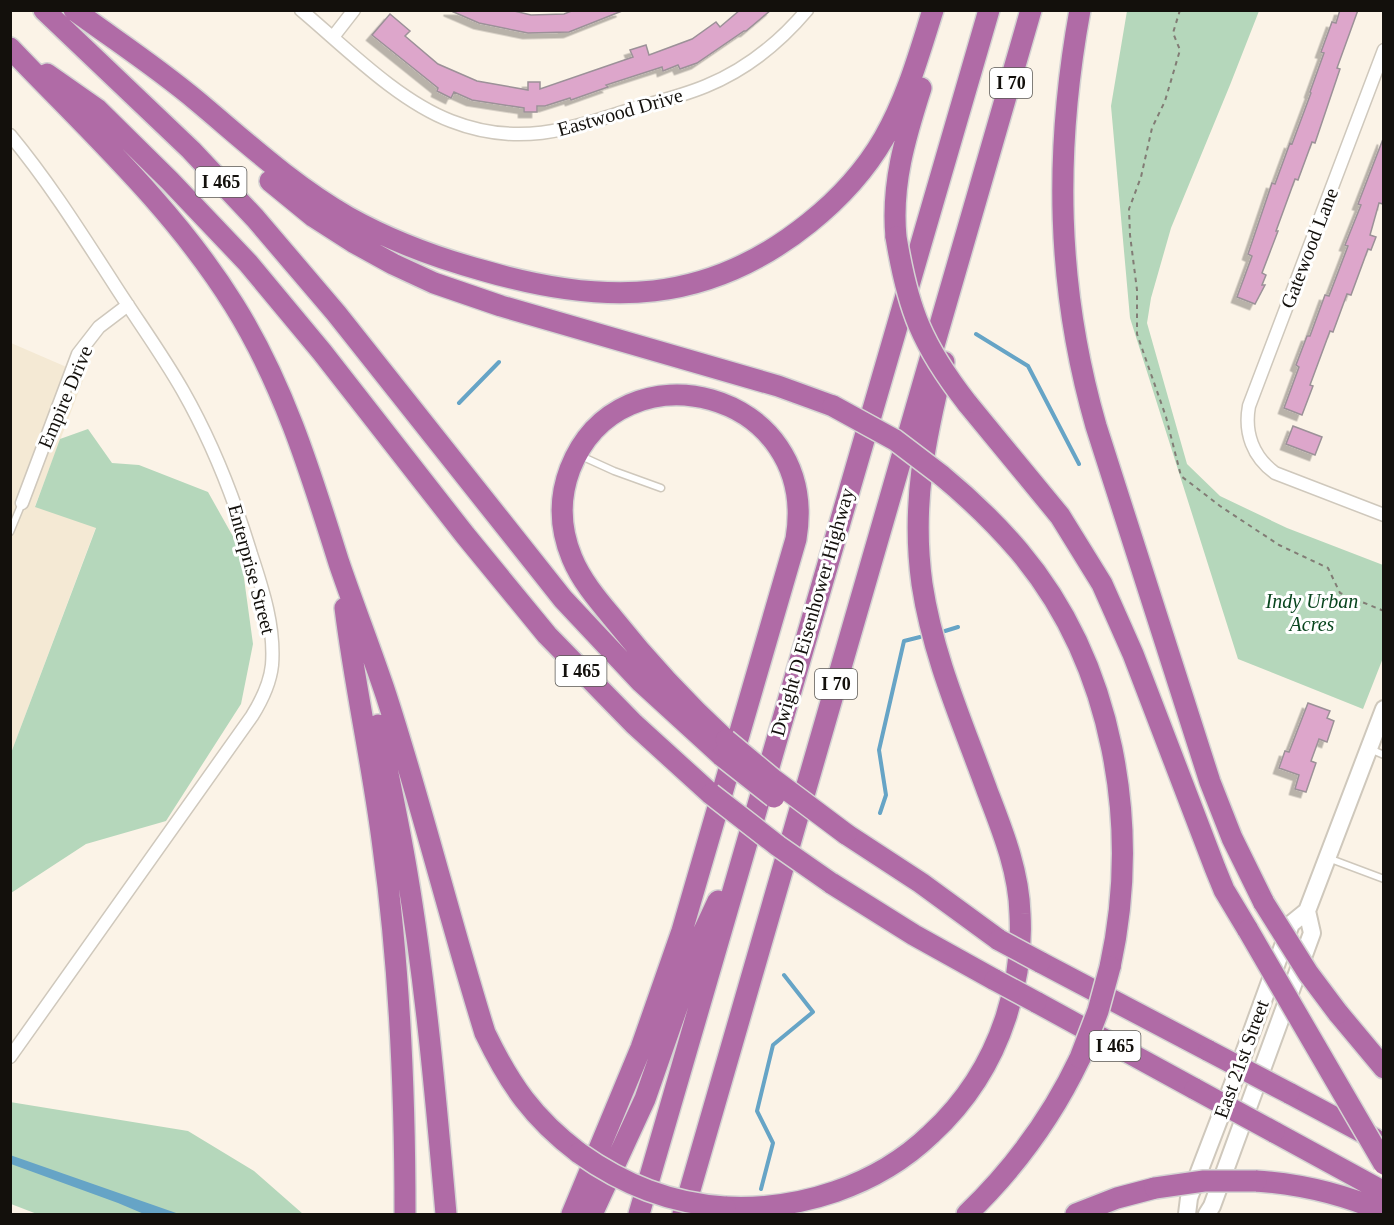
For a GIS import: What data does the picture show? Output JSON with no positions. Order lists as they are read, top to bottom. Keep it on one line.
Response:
{"streets":{"highway":["I 70","I 465","Dwight D Eisenhower Highway"],"main road":["East 21st Street"],"street":["Eastwood Drive","Gatewood Lane","Empire Drive","Enterprise Street"]},"crossings":[["Empire Drive","Enterprise Street"]],"parks":["Indy Urban Acres"]}
